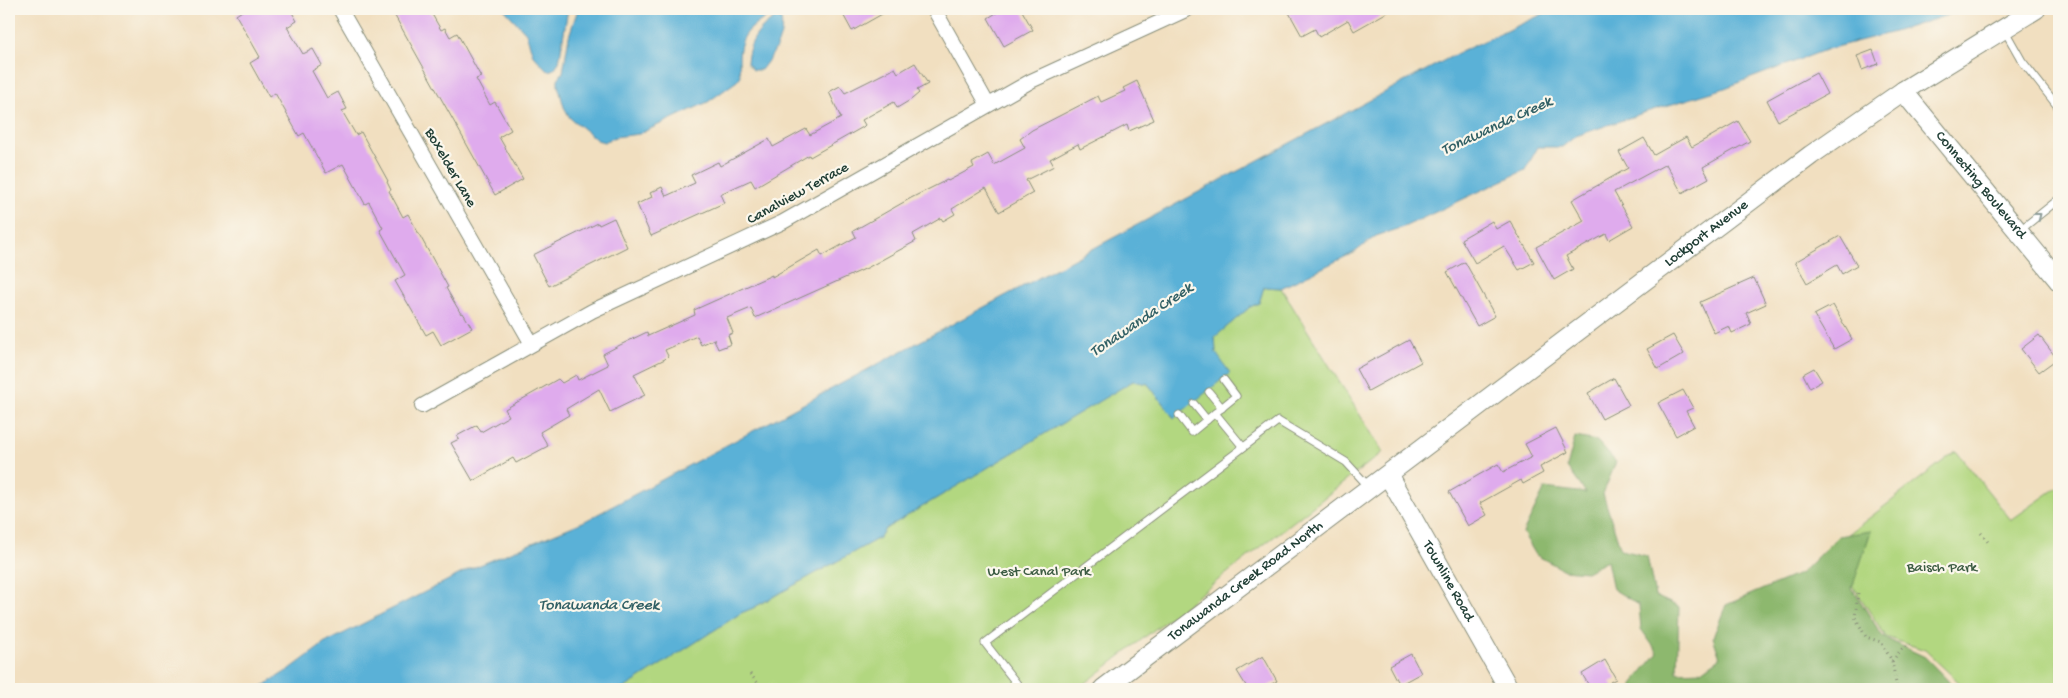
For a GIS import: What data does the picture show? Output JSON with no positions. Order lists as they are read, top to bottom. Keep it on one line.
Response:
{"streets":{"street":["Boxelder Lane","Connecting Boulevard","Canalview Terrace","Lockport Avenue","Tonawanda Creek Road North","Townline Road"]},"crossings":[["Boxelder Lane","Canalview Terrace"],["Connecting Boulevard","Lockport Avenue"],["Lockport Avenue","Tonawanda Creek Road North"],["Lockport Avenue","Townline Road"],["Tonawanda Creek Road North","Townline Road"]],"water":["Tonawanda Creek"],"parks":["Baisch Park","West Canal Park"]}
